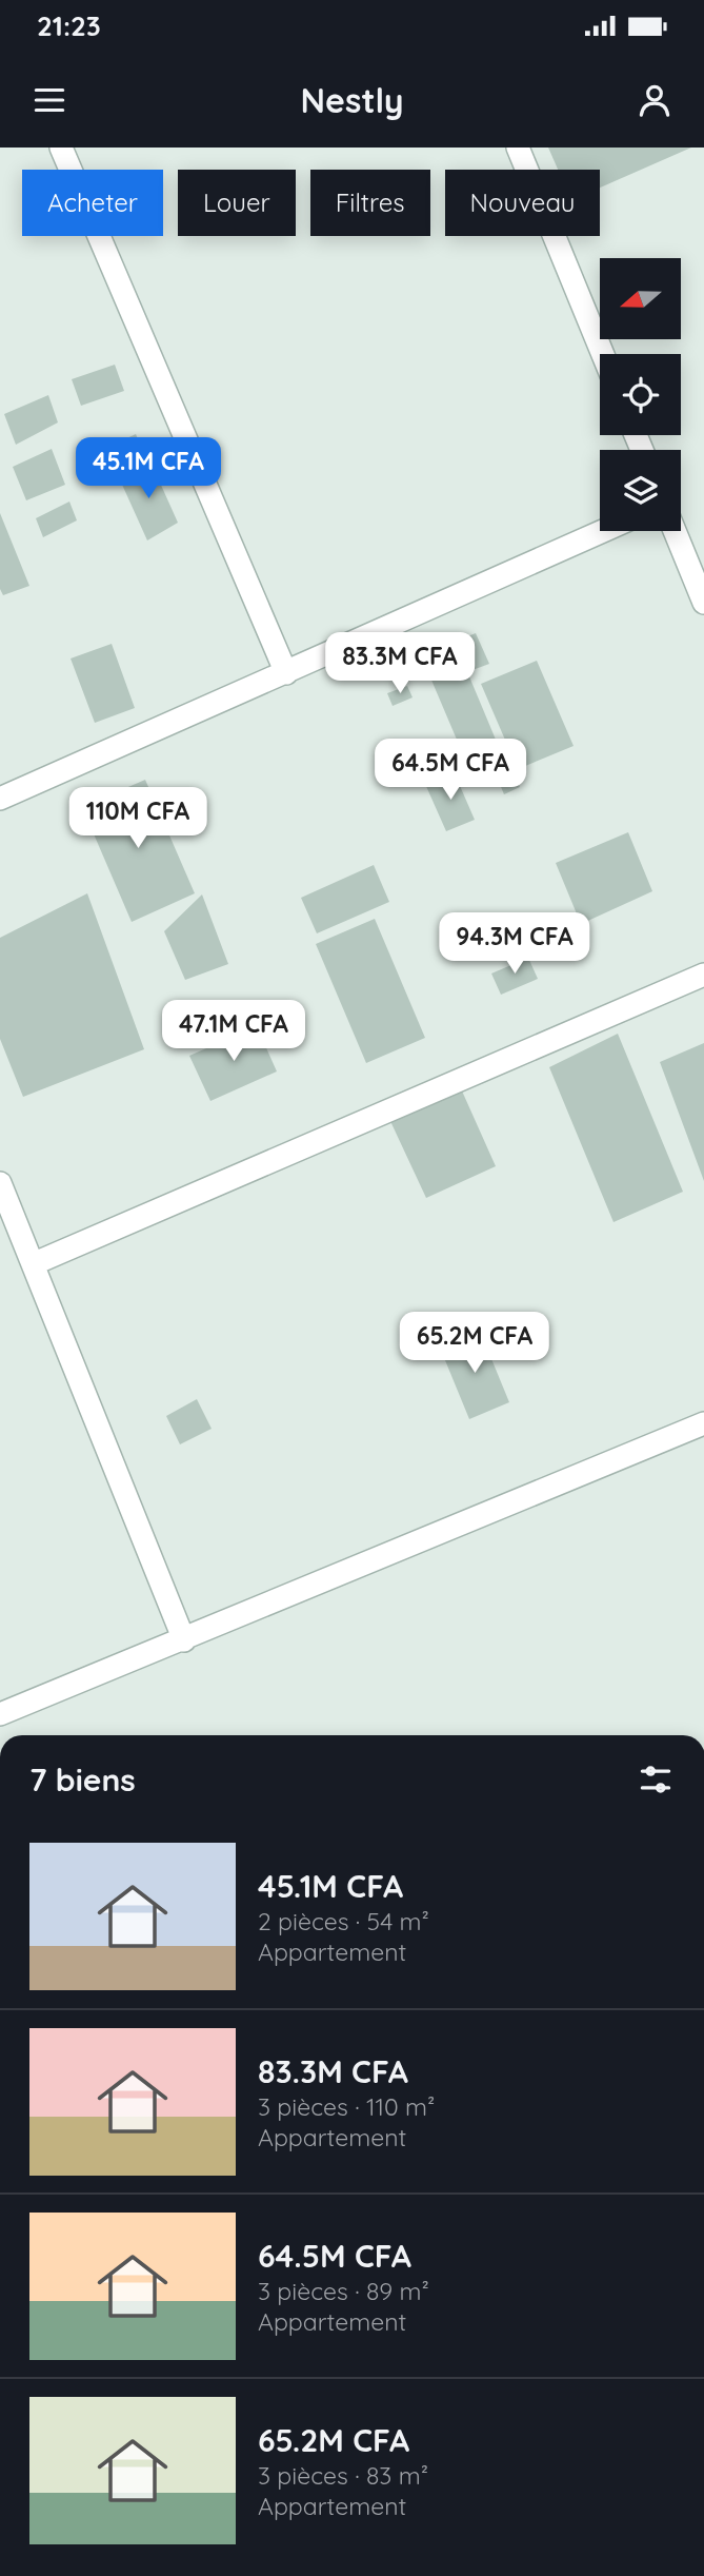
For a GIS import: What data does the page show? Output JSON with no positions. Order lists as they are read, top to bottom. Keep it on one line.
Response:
{"north":"left","page":{"status":"21:23","header":"Nestly","chip":["Acheter","Louer","Filtres","Nouveau"],"price":["45.1M CFA","83.3M CFA","64.5M CFA","110M CFA","94.3M CFA","47.1M CFA","65.2M CFA"],"heading":"7 biens","list":[{"name":"45.1M CFA","note":"2 pièces · 54 m² · Appartement"},{"name":"83.3M CFA","note":"3 pièces · 110 m² · Appartement"},{"name":"64.5M CFA","note":"3 pièces · 89 m² · Appartement"},{"name":"65.2M CFA","note":"3 pièces · 83 m² · Appartement"}]}}
